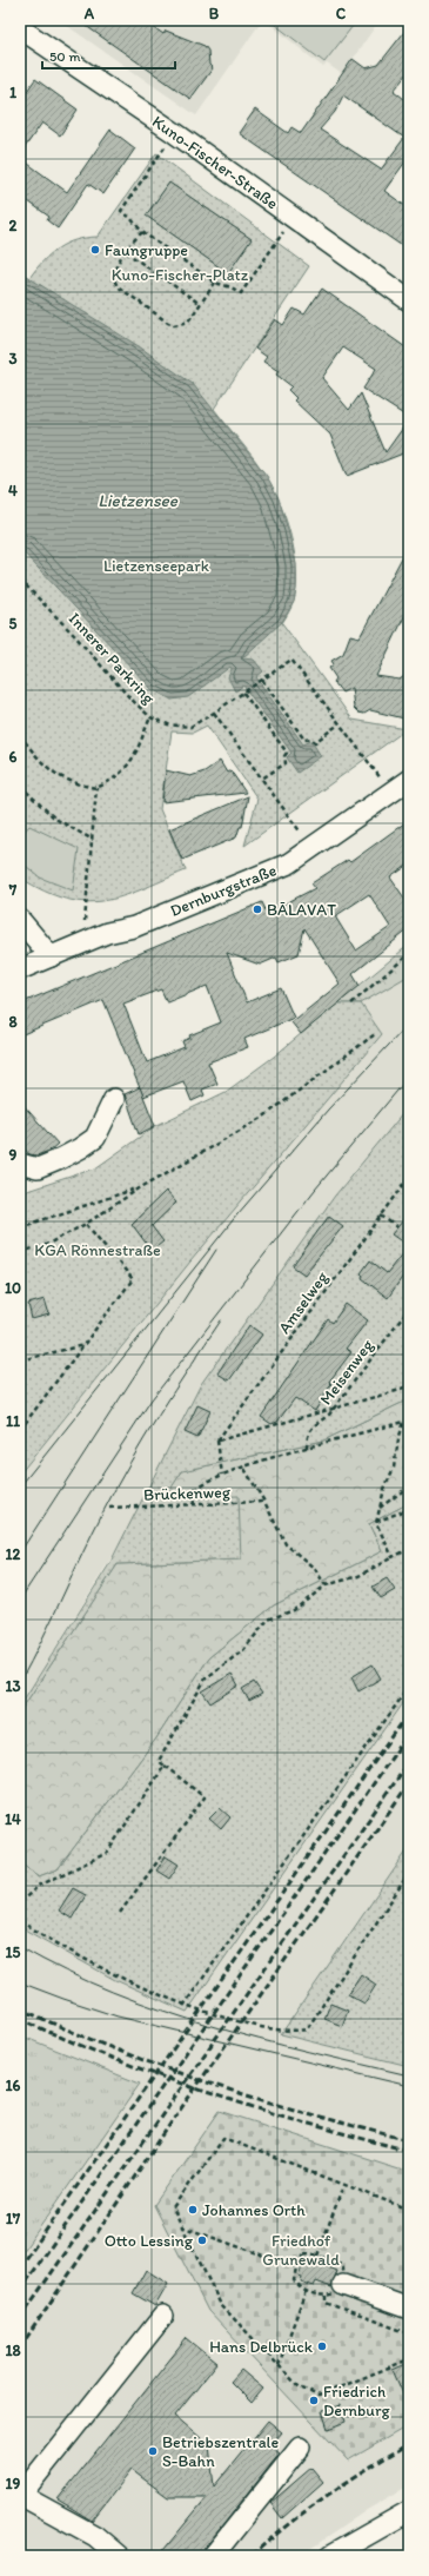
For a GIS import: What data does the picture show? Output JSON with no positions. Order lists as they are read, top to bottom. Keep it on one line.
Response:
{"streets":{"street":["Kuno-Fischer-Straße","Dernburgstraße"],"path":["Innerer Parkring","Amselweg","Meisenweg","Brückenweg"]},"water":["Lietzensee"],"parks":["Kuno-Fischer-Platz","Lietzenseepark","KGA Rönnestraße","Friedhof Grunewald"],"places":["Faungruppe","BĀLAVAT","Johannes Orth","Otto Lessing","Hans Delbrück","Friedrich Dernburg","Betriebszentrale S-Bahn"],"scale_bar":"50 m","grid":{"columns":["A","B","C"],"rows":["1","2","3","4","5","6","7","8","9","10","11","12","13","14","15","16","17","18","19"]}}
